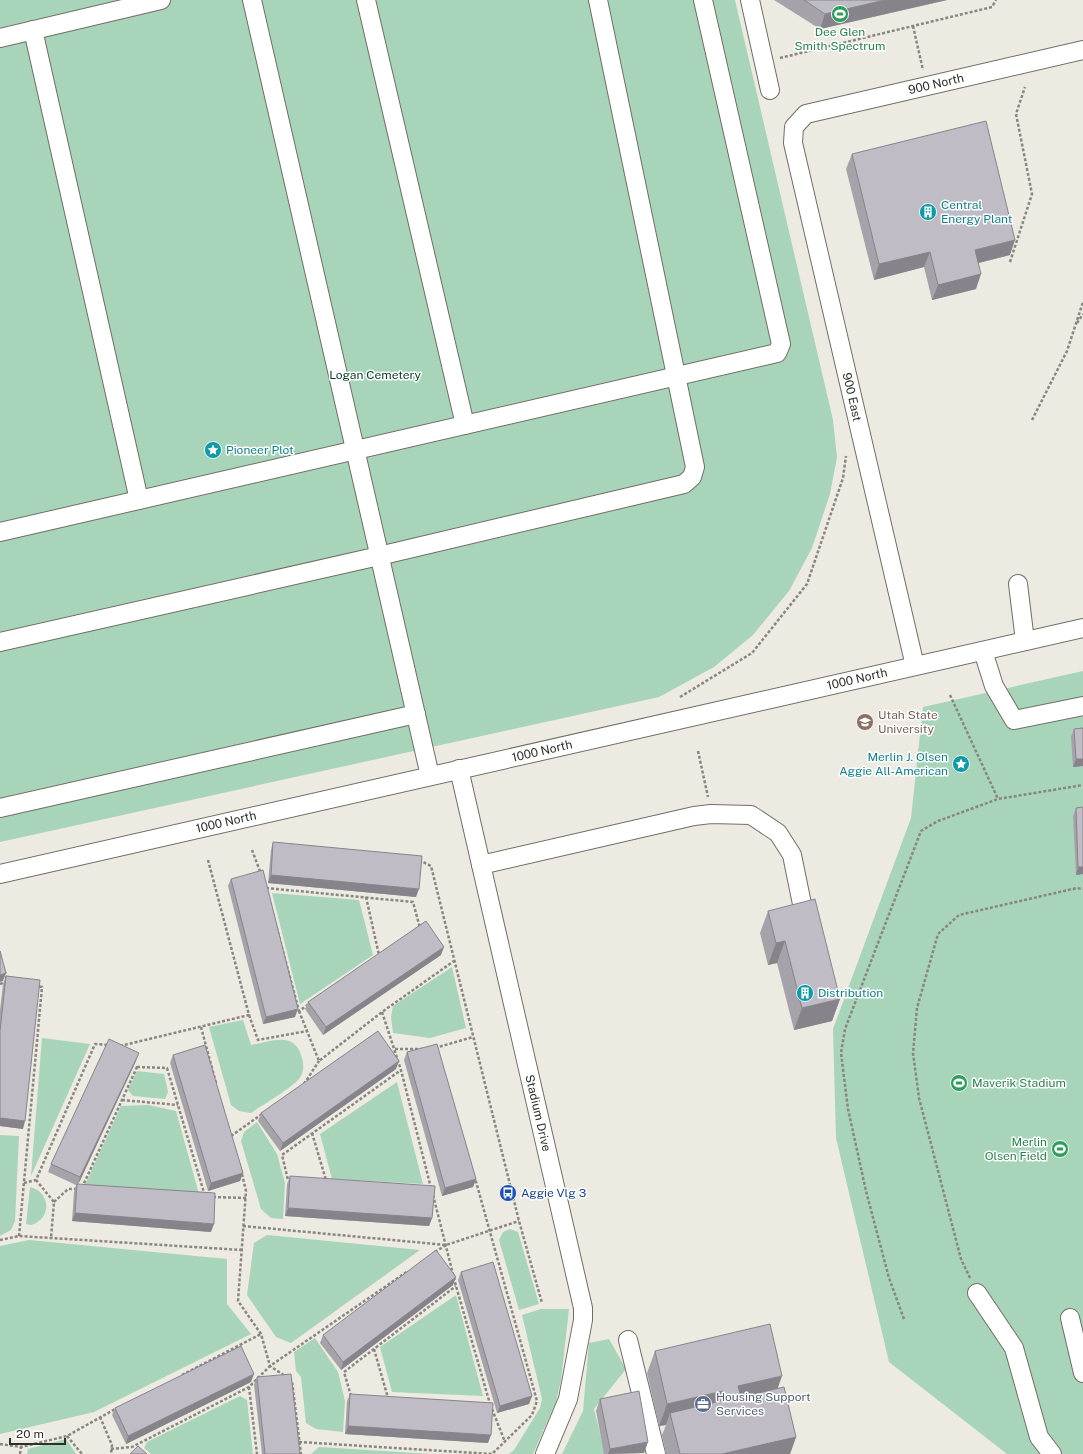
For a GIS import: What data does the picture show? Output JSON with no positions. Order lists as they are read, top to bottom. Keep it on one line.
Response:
{"streets":{"street":["900 North","900 East","1000 North","Stadium Drive"]},"crossings":[["900 North","900 East"],["900 East","1000 North"],["1000 North","Stadium Drive"]],"parks":["Logan Cemetery"],"places":{"sports":["Dee Glen Smith Spectrum","Maverik Stadium","Merlin Olsen Field"],"building":["Central Energy Plant","Distribution"],"place":["Pioneer Plot","Merlin J. Olsen Aggie All-American"],"school or university":["Utah State University"],"bus stop":["Aggie Vlg 3"],"office":["Housing Support Services"]},"scale_bar":"20 m"}
